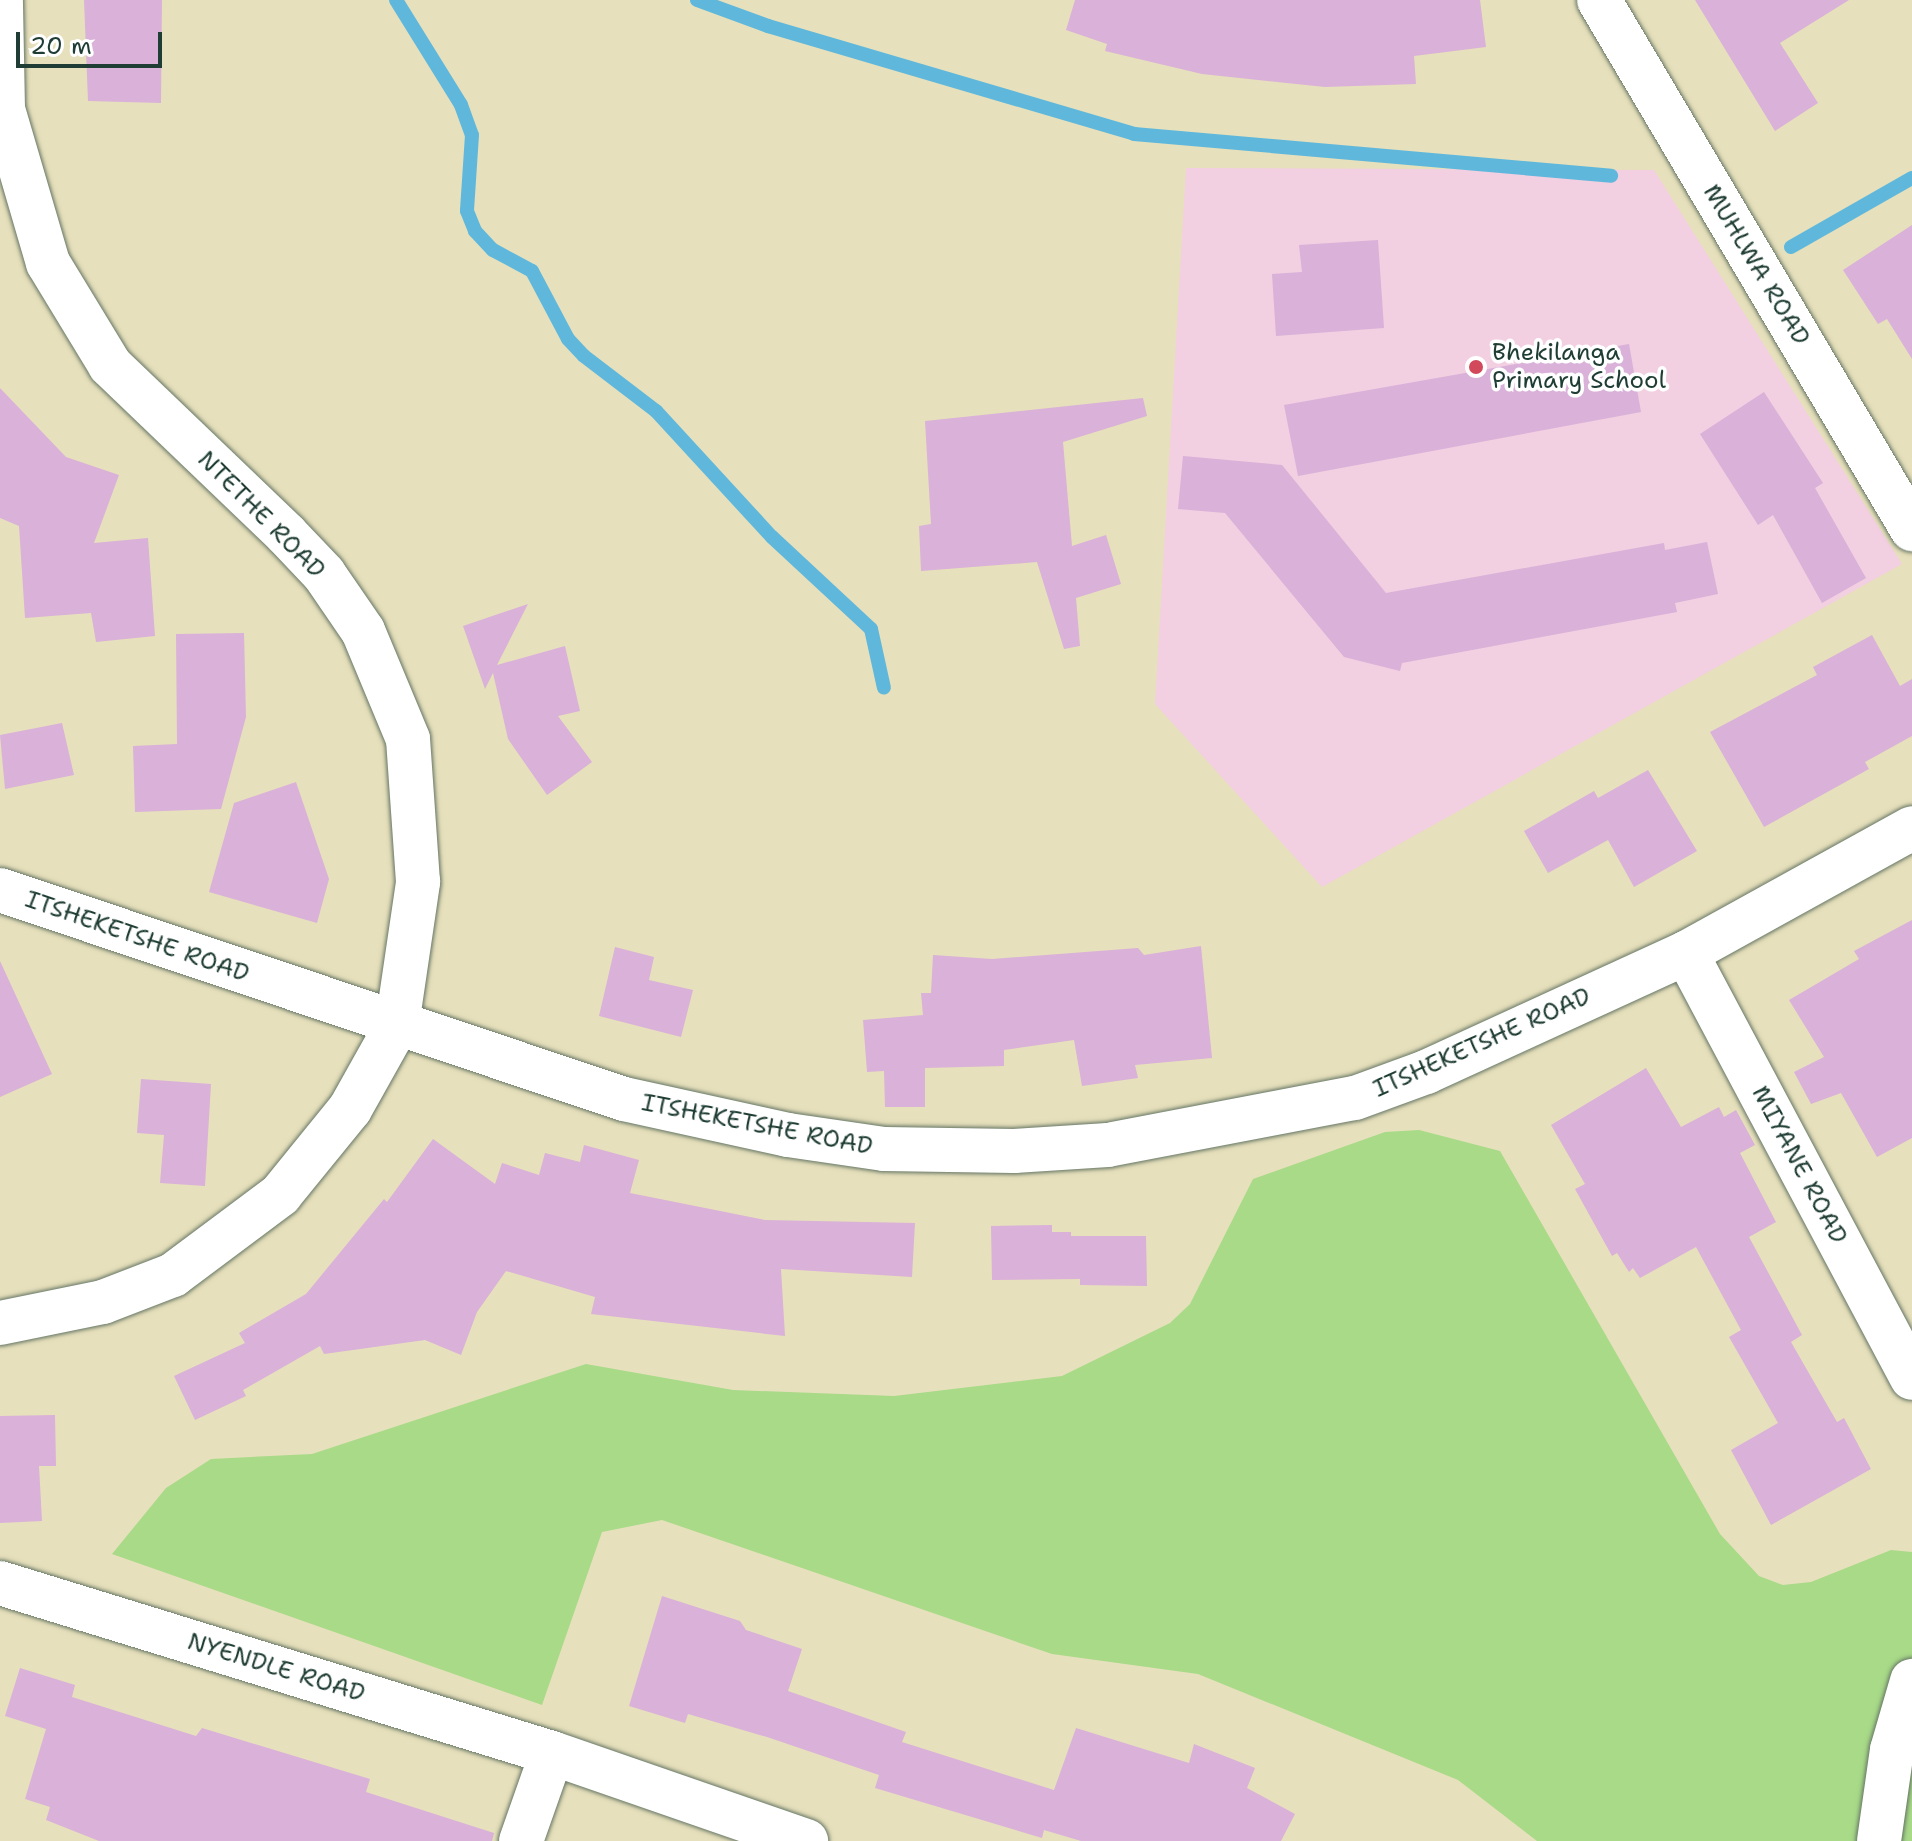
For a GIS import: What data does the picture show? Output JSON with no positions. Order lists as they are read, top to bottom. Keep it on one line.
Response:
{"streets":{"street":["MUHLWA ROAD","NTETHE ROAD","ITSHEKETSHE ROAD","MIYANE ROAD","NYENDLE ROAD"]},"crossings":[["NTETHE ROAD","ITSHEKETSHE ROAD"],["ITSHEKETSHE ROAD","MIYANE ROAD"]],"places":["Bhekilanga Primary School"],"scale_bar":"20 m"}
